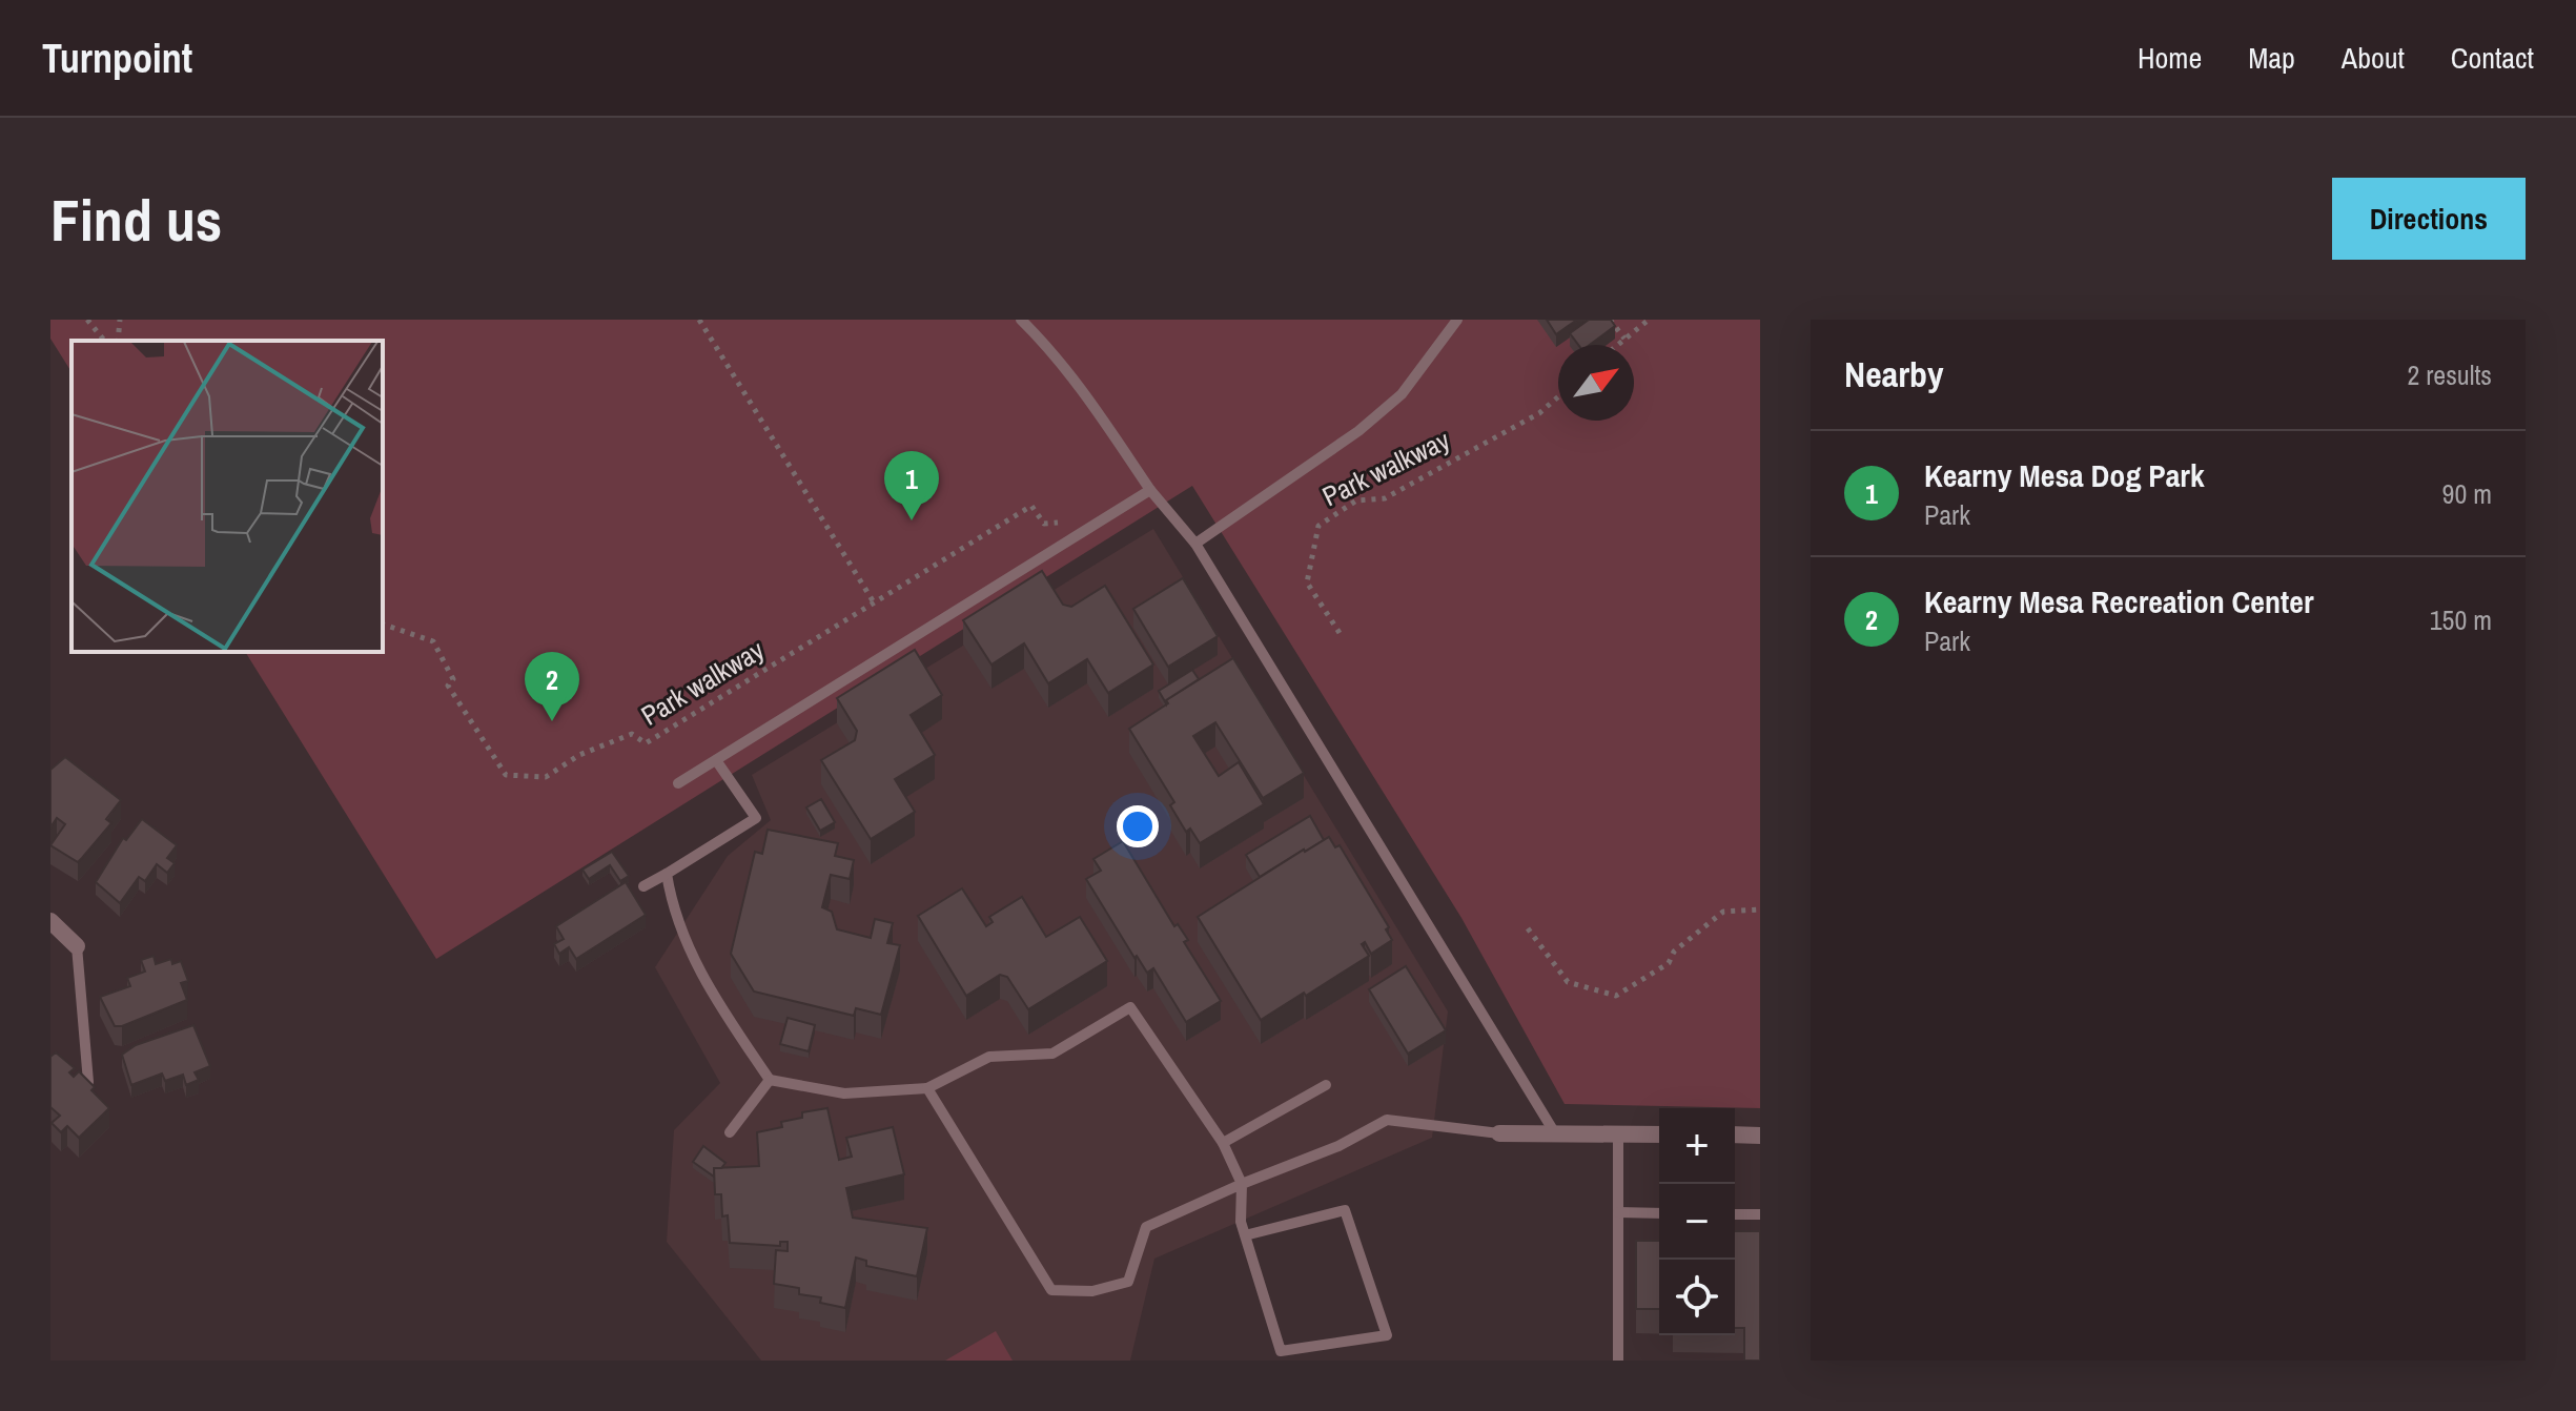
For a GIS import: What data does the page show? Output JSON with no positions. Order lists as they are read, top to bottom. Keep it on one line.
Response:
{"streets":{"path":["Park walkway"]},"north":"top right","page":{"header":"Turnpoint","nav":["Home","Map","About","Contact"],"buttons":"Directions","title":"Find us","heading":["Nearby","2 results"],"list":[{"mark":"1","name":"Kearny Mesa Dog Park","note":"Park","value":"90 m"},{"mark":"2","name":"Kearny Mesa Recreation Center","note":"Park","value":"150 m"}],"pins":["1","2"],"map_buttons":["+","−"]}}
